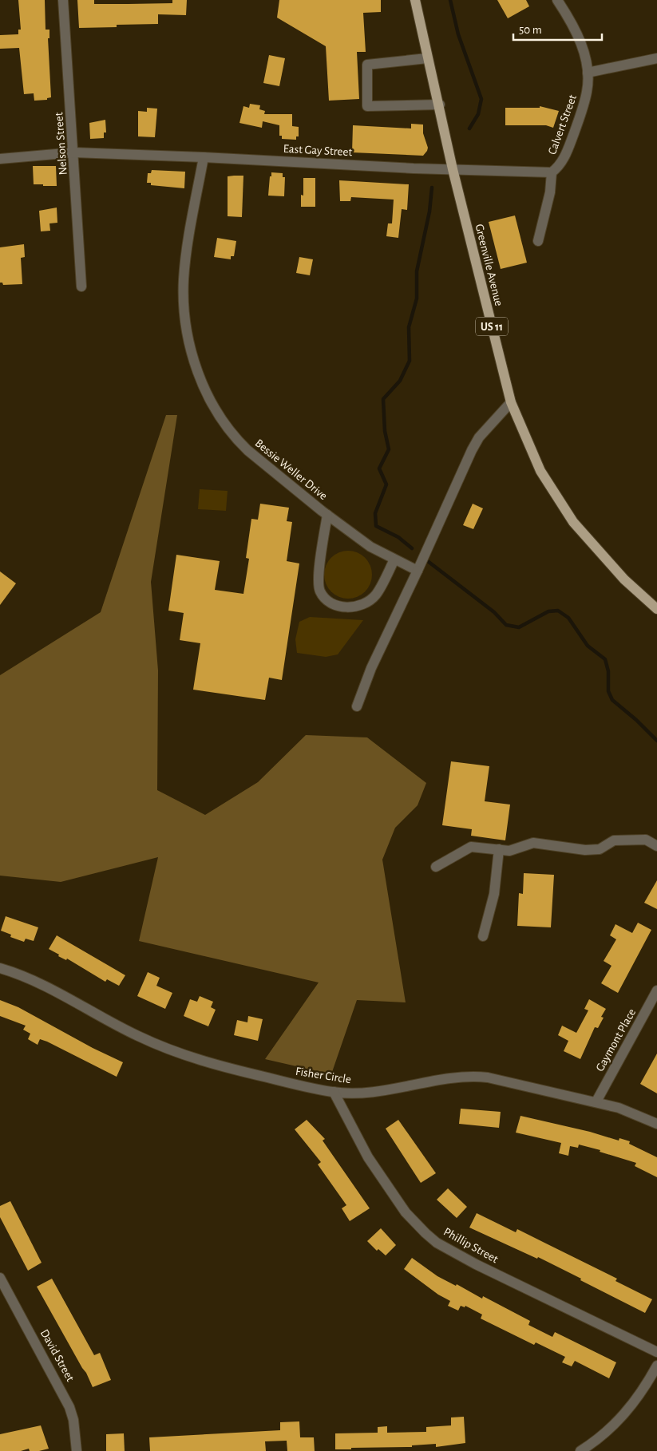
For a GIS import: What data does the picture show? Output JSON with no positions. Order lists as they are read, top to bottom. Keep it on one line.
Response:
{"streets":{"main road":["Greenville Avenue","US 11"],"street":["Calvert Street","Nelson Street","East Gay Street","Bessie Weller Drive","Gaymont Place","Fisher Circle","Phillip Street","David Street"]},"crossings":[["Calvert Street","East Gay Street"],["Nelson Street","East Gay Street"],["East Gay Street","Greenville Avenue"],["East Gay Street","Bessie Weller Drive"],["Gaymont Place","Fisher Circle"],["Fisher Circle","Phillip Street"]],"scale_bar":"50 m"}
